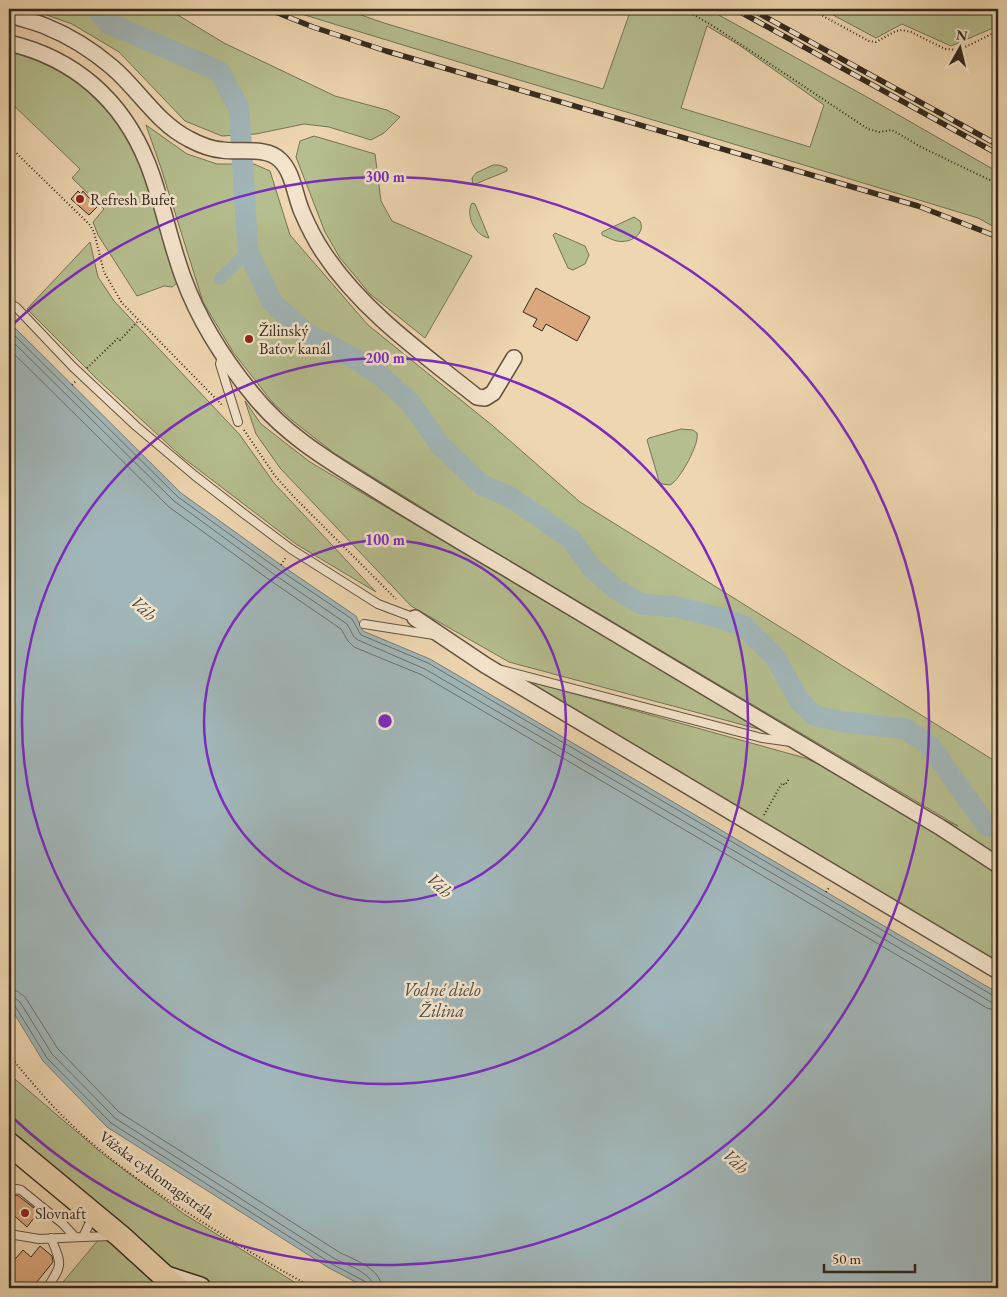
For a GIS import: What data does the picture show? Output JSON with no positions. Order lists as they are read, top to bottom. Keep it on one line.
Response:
{"streets":{"path":["Vážska cyklomagistrála"]},"water":["Váh","Vodné dielo Žilina"],"places":["Refresh Bufet","Žilinský Baťov kanál","Slovnaft"],"scale_bar":"50 m","north":"top","rings":["300 m","200 m","100 m"]}
